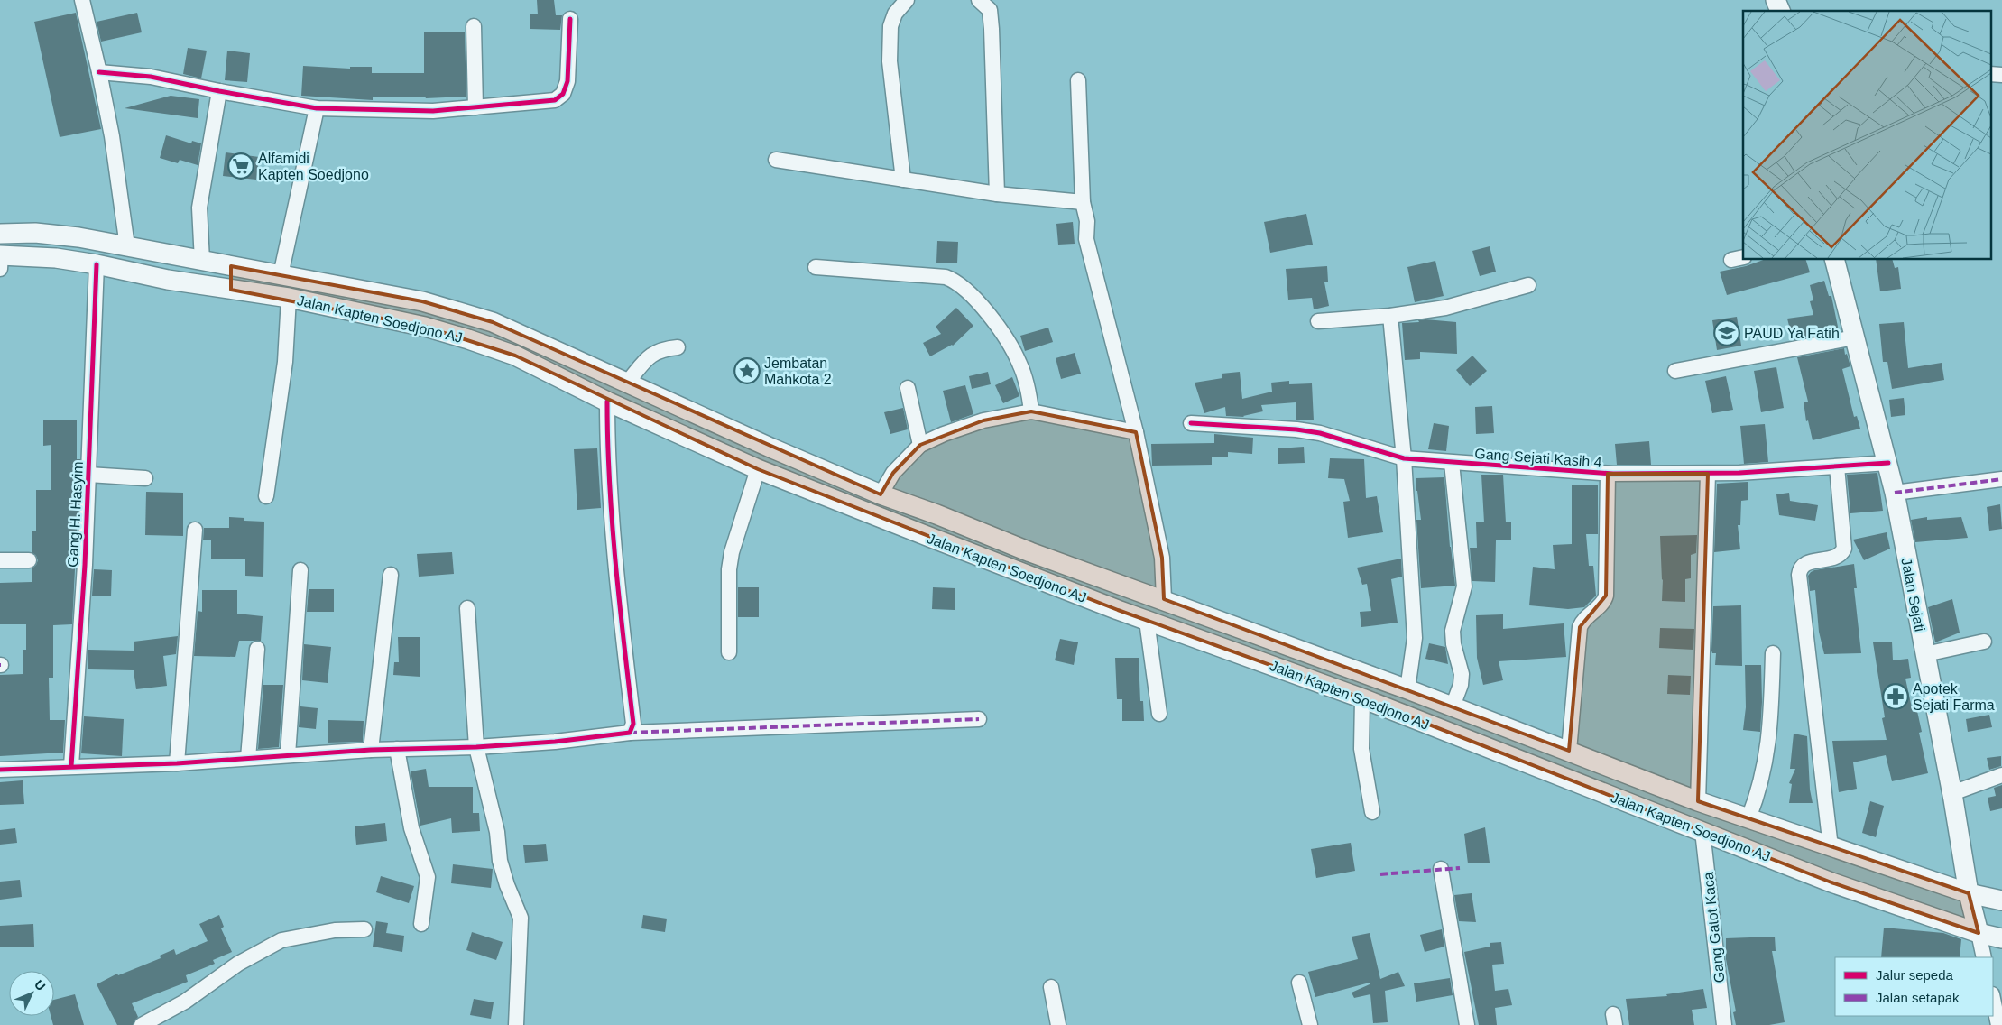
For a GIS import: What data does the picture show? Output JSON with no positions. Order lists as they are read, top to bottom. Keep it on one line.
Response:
{"streets":{"main road":["Jalan Kapten Soedjono AJ","Jalan Sejati"],"street":["Gang Sejati Kasih 4","Gang H. Hasyim","Gang Gatot Kaca"]},"crossings":[["Jalan Kapten Soedjono AJ","Gang H. Hasyim"],["Jalan Kapten Soedjono AJ","Jalan Sejati"],["Jalan Kapten Soedjono AJ","Gang Gatot Kaca"],["Gang Sejati Kasih 4","Jalan Sejati"]],"places":{"supermarket":["Alfamidi Kapten Soedjono"],"school or university":["PAUD Ya Fatih"],"place":["Jembatan Mahkota 2"],"pharmacy":["Apotek Sejati Farma"]},"legend":["Jalur sepeda","Jalan setapak"],"north":"top right"}
